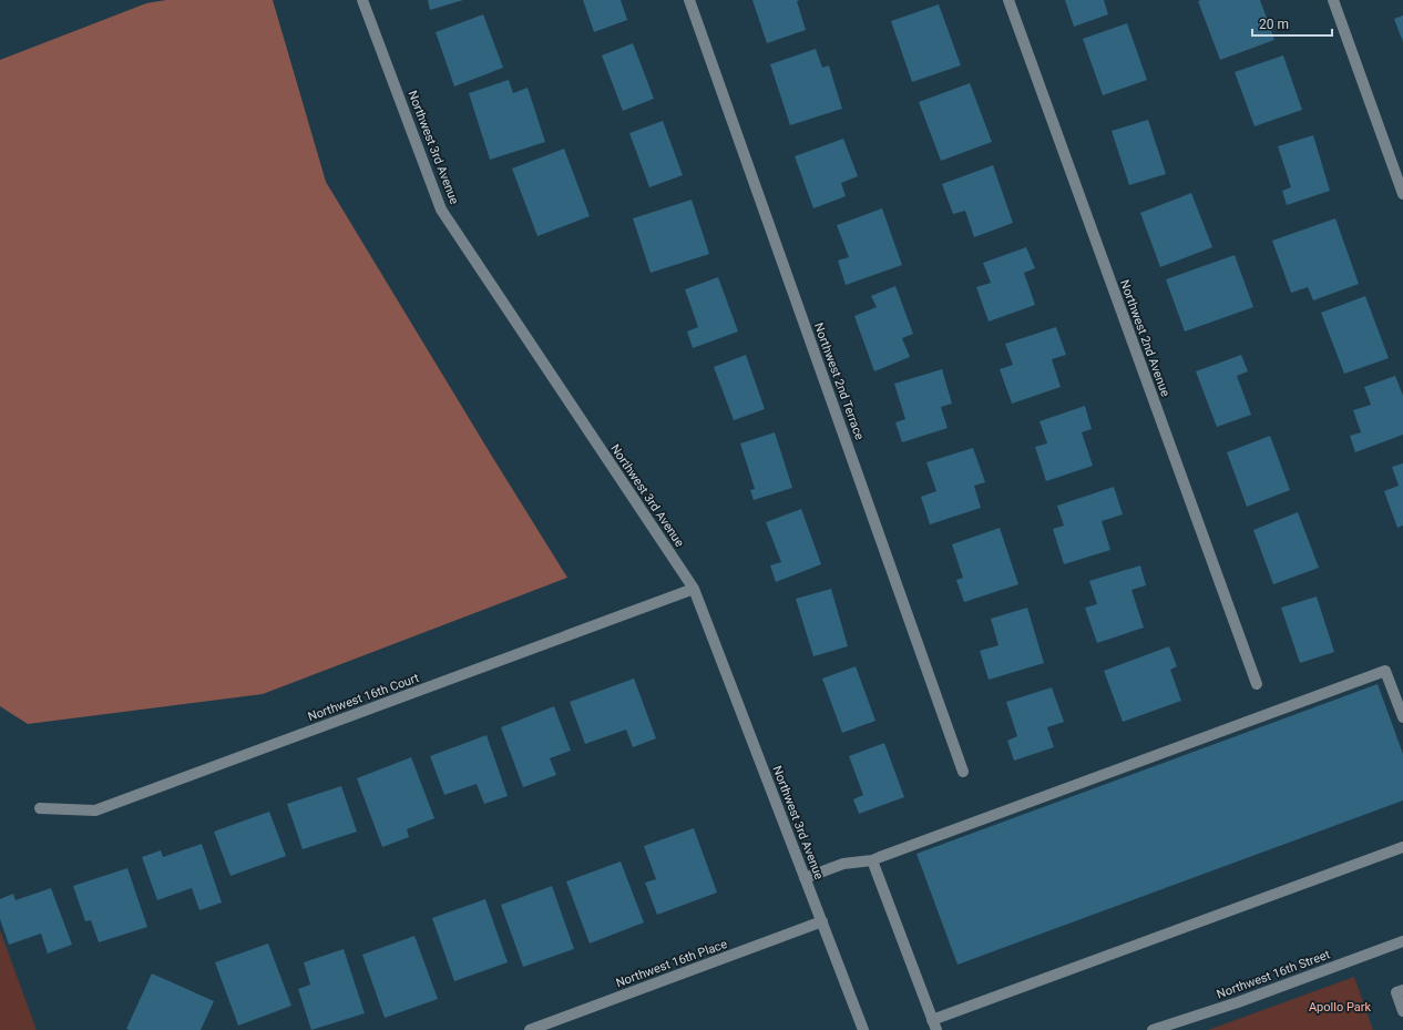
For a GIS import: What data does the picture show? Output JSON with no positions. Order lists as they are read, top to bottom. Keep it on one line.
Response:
{"streets":{"street":["Northwest 3rd Avenue","Northwest 2nd Avenue","Northwest 2nd Terrace","Northwest 16th Court","Northwest 16th Place","Northwest 16th Street"]},"crossings":[["Northwest 3rd Avenue","Northwest 16th Court"],["Northwest 3rd Avenue","Northwest 16th Place"]],"parks":["Apollo Park"],"scale_bar":"20 m"}
